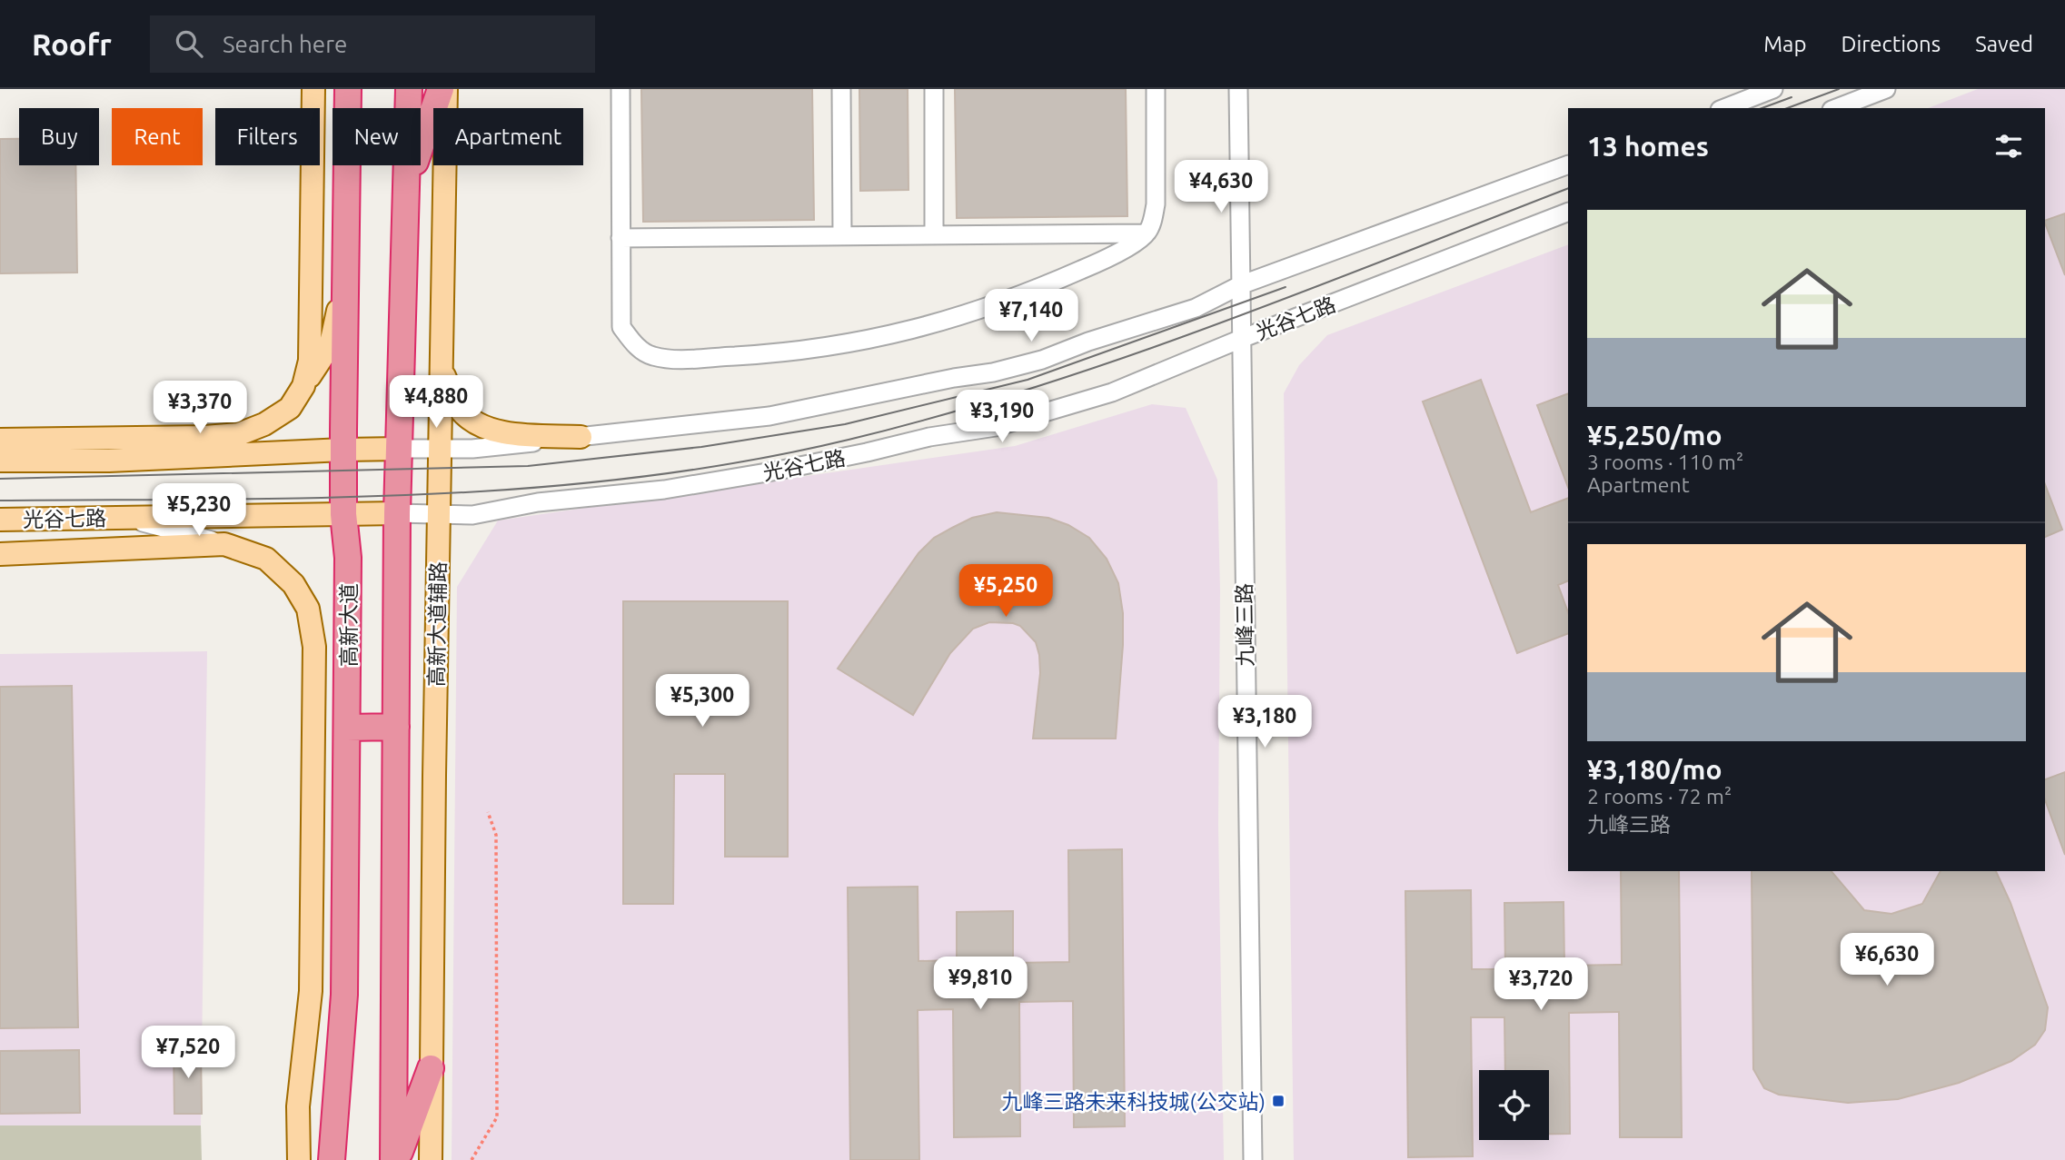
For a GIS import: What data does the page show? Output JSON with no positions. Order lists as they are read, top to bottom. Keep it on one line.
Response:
{"streets":{"highway":["高新大道"],"main road":["光谷七路","高新大道辅路"],"street":["九峰三路"]},"crossings":[["光谷七路","高新大道辅路"],["光谷七路","高新大道"],["光谷七路","九峰三路"]],"places":{"transit":["九峰三路未来科技城(公交站)"]},"page":{"header":"Roofr","search":"Search here","nav":["Map","Directions","Saved"],"chip":["Buy","Rent","Filters","New","Apartment"],"heading":"13 homes","price":["¥4,630","¥7,140","¥4,880","¥3,370","¥3,190","¥5,230","¥5,250","¥5,300","¥3,180","¥6,630","¥9,810","¥3,720","¥7,520"],"list":[{"name":"¥5,250/mo","note":"3 rooms · 110 m² · Apartment"},{"name":"¥3,180/mo","note":"2 rooms · 72 m² · 九峰三路"}]}}
